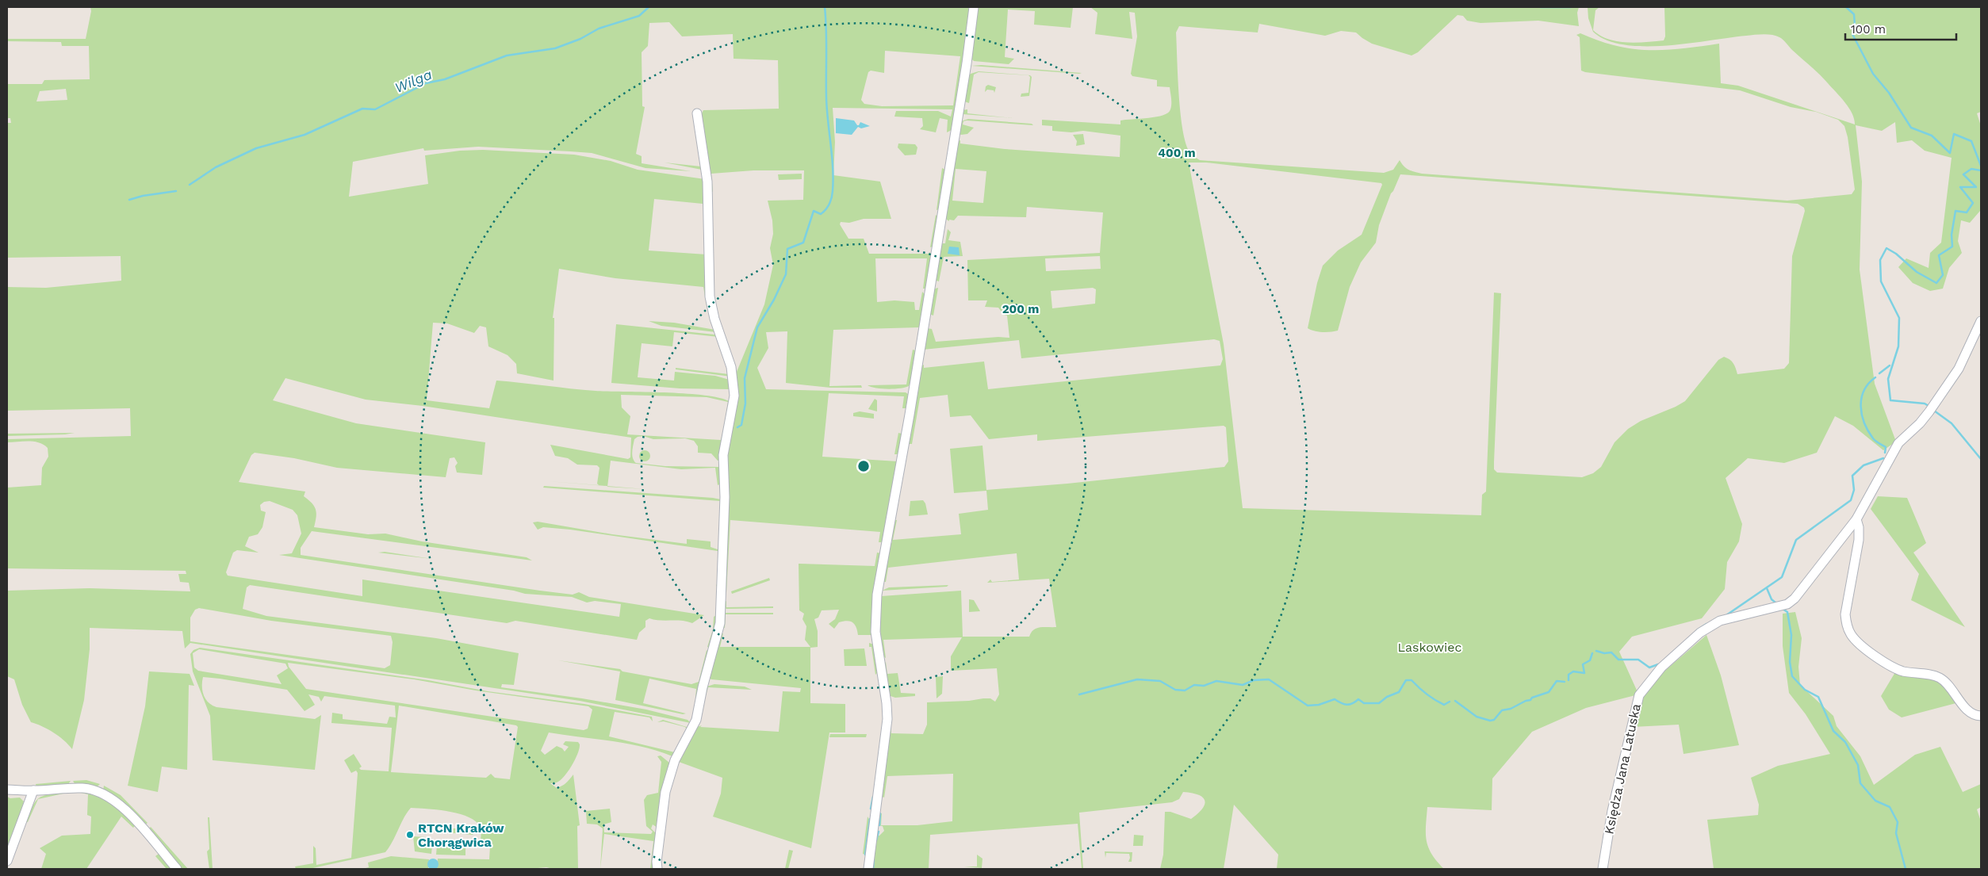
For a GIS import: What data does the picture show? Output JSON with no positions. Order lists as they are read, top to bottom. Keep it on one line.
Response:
{"streets":{"street":["Księdza Jana Latuska"]},"water":["Wilga"],"parks":["Laskowiec"],"places":["RTCN Kraków Chorągwica"],"scale_bar":"100 m","rings":["400 m","200 m"]}
